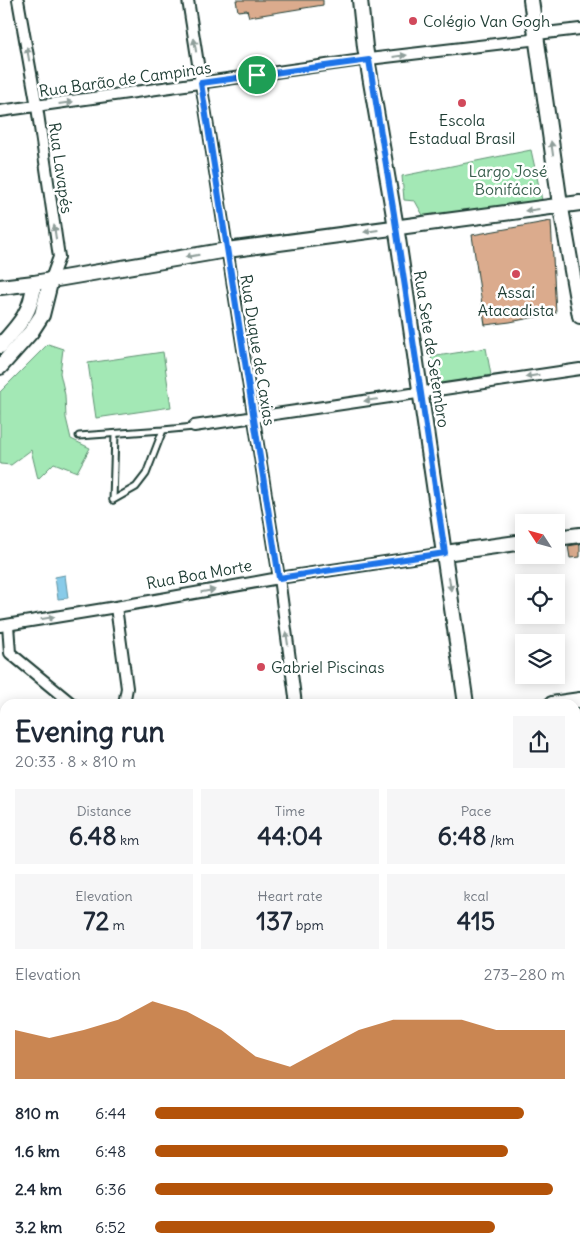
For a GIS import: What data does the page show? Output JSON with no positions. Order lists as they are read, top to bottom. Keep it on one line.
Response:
{"streets":{"main road":["Rua Sete de Setembro","Rua Boa Morte"],"street":["Rua Barão de Campinas","Rua Lavapés","Rua Duque de Caxias"]},"crossings":[["Rua Barão de Campinas","Rua Lavapés"],["Rua Barão de Campinas","Rua Sete de Setembro"],["Rua Barão de Campinas","Rua Duque de Caxias"],["Rua Sete de Setembro","Rua Boa Morte"],["Rua Duque de Caxias","Rua Boa Morte"]],"one_way":["Rua Barão de Campinas","Rua Lavapés","Rua Boa Morte"],"parks":["Largo José Bonifácio"],"places":["Colégio Van Gogh","Escola Estadual Brasil","Assaí Atacadista","Gabriel Piscinas"],"north":"top left","page":{"heading":["Evening run","20:33 · 8 × 810 m"],"stats":[["Distance","6.48 km"],["Time","44:04"],["Pace","6:48 /km"],["Elevation","72 m"],["Heart rate","137 bpm"],["kcal","415"]],"chart":["Elevation","273–280 m"],"list":[{"name":"810 m","note":"6:44"},{"name":"1.6 km","note":"6:48"},{"name":"2.4 km","note":"6:36"},{"name":"3.2 km","note":"6:52"}]}}
